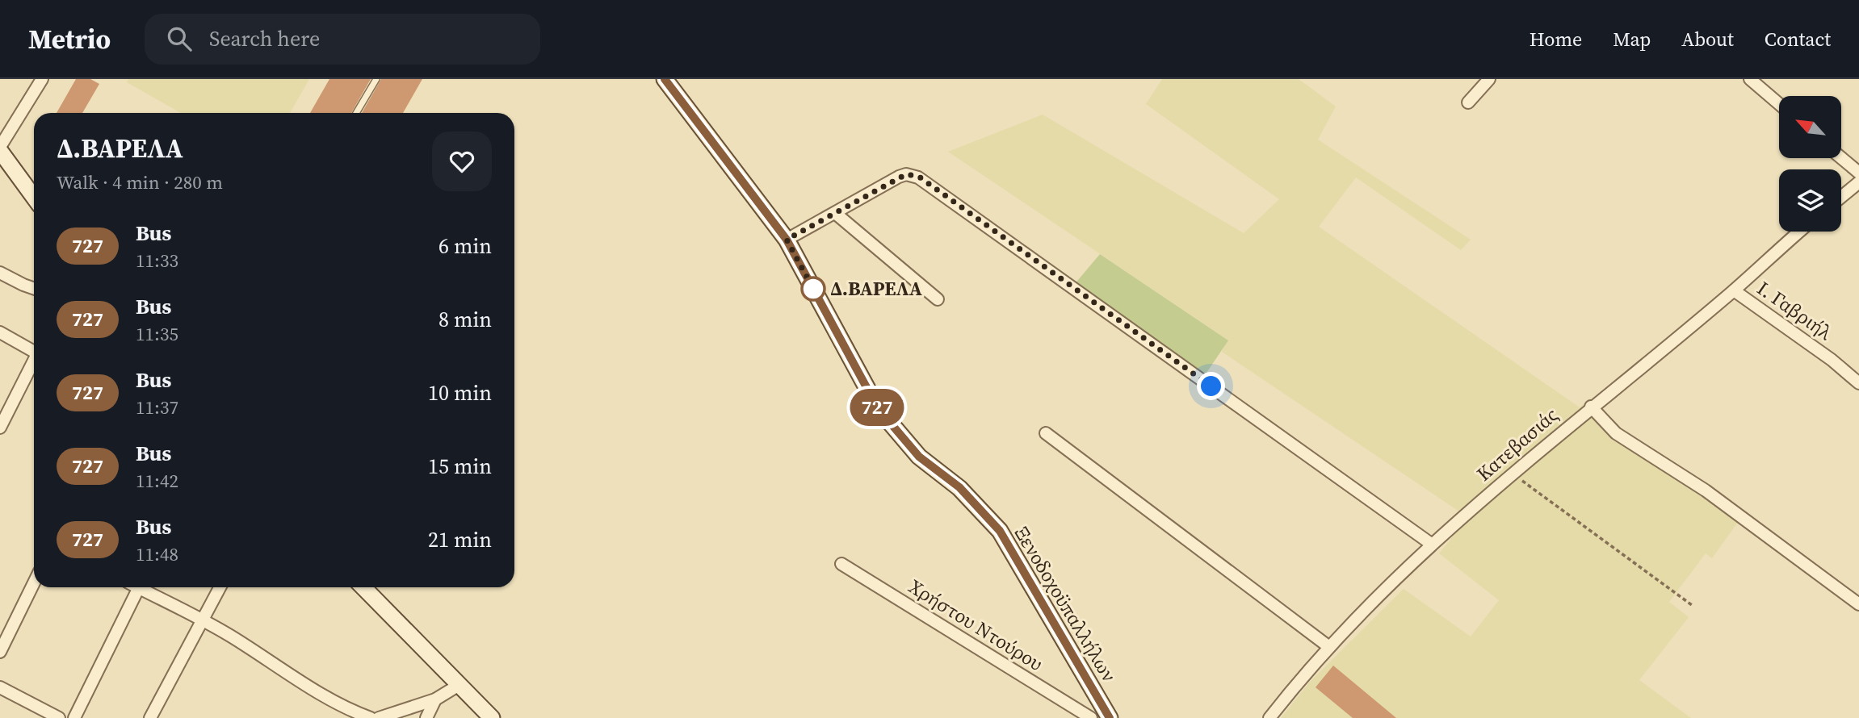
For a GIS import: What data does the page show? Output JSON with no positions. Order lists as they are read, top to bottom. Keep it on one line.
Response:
{"streets":{"street":["Ι. Γαβριήλ","Κατεβασιάς","Ξενοδοχοϋπαλλήλων","Χρήστου Ντούρου"]},"crossings":[["Ι. Γαβριήλ","Κατεβασιάς"]],"places":["Δ.ΒΑΡΕΛΑ"],"lines":["bus line 727"],"north":"top left","page":{"header":"Metrio","search":"Search here","nav":["Home","Map","About","Contact"],"on_map":"727","heading":["Δ.ΒΑΡΕΛΑ","Walk · 4 min · 280 m"],"list":[{"mark":"727","name":"Bus","note":"11:33","value":"6 min"},{"mark":"727","name":"Bus","note":"11:35","value":"8 min"},{"mark":"727","name":"Bus","note":"11:37","value":"10 min"},{"mark":"727","name":"Bus","note":"11:42","value":"15 min"},{"mark":"727","name":"Bus","note":"11:48","value":"21 min"}]}}
